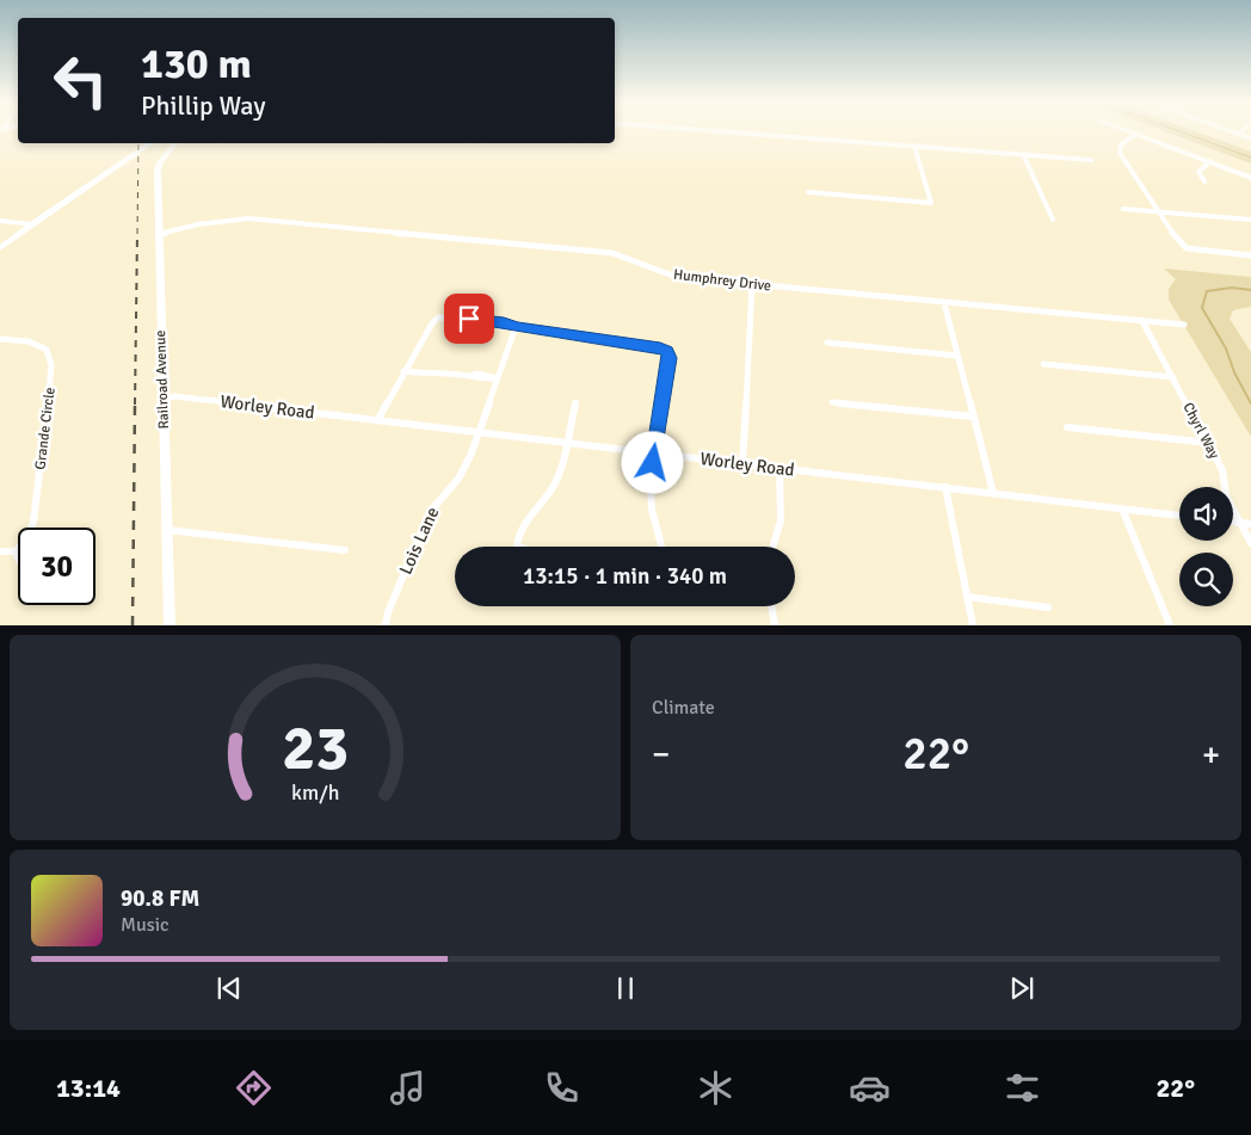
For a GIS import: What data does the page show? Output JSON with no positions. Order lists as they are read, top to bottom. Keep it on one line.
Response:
{"streets":{"main road":["Railroad Avenue"],"street":["Humphrey Drive","Worley Road","Grande Circle","Chyrl Way","Lois Lane"]},"crossings":[["Humphrey Drive","Railroad Avenue"],["Humphrey Drive","Chyrl Way"],["Railroad Avenue","Worley Road"],["Worley Road","Lois Lane"]],"page":{"turn":["130 m","Phillip Way"],"limit":"30","trip":"13:15 · 1 min · 340 m","tile":"Climate","heat":["−","22°","+"],"song":["90.8 FM","Music"],"tabs":["13:14","22°"],"gauge":["23","km/h"]}}
